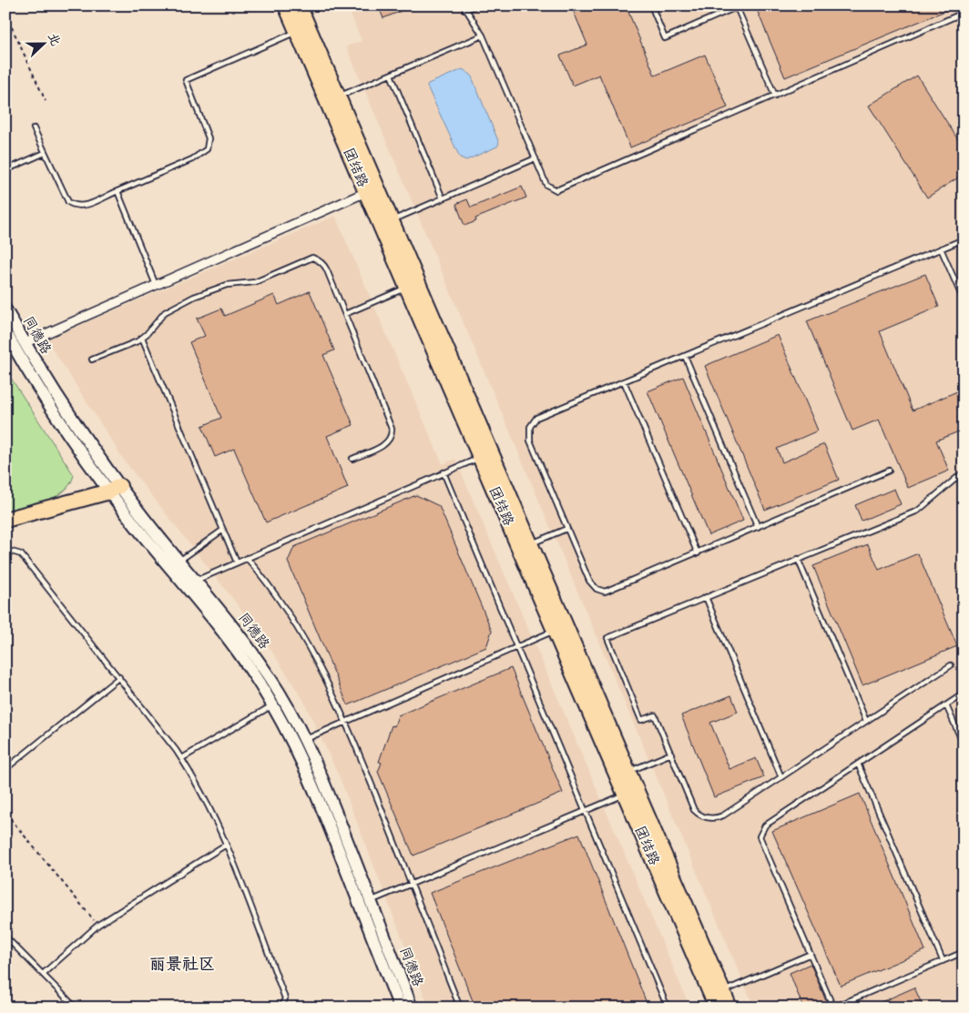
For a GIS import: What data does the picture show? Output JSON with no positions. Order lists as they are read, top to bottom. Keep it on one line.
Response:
{"streets":{"highway":["团结路"],"main road":["同德路"]},"districts":["丽景社区"],"north":"right"}
